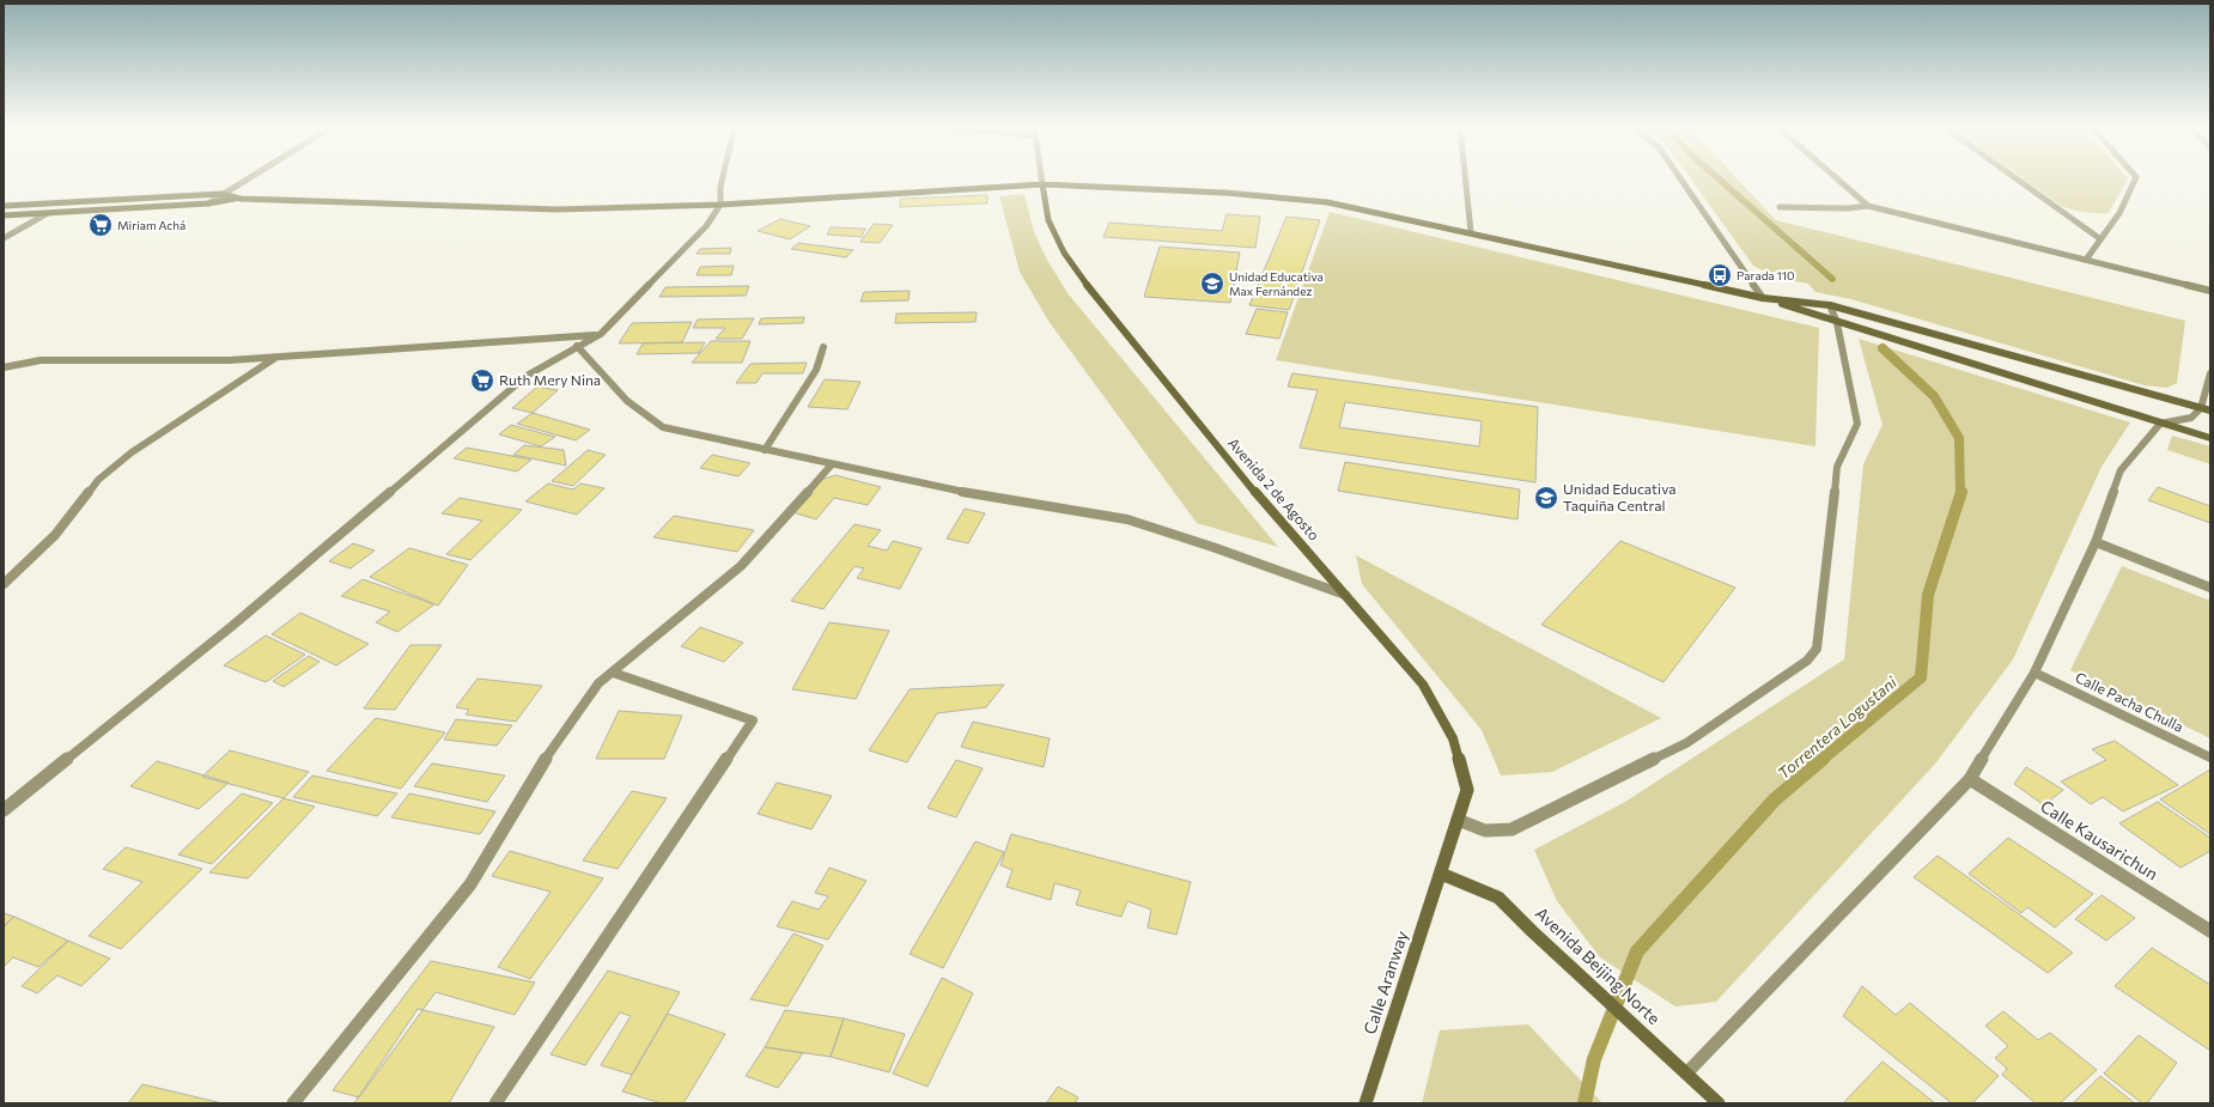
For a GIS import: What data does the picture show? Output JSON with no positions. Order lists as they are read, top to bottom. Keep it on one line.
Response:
{"streets":{"main road":["Avenida 2 de Agosto","Avenida Beijing Norte","Calle Aranway"],"street":["Calle Pacha Chulla","Calle Kausarichun"]},"crossings":[["Avenida 2 de Agosto","Avenida Beijing Norte"],["Avenida 2 de Agosto","Calle Aranway"],["Avenida Beijing Norte","Calle Aranway"]],"water":["Torrentera Logustani"],"places":{"supermarket":["Miriam Achá","Ruth Mery Nina"],"bus stop":["Parada 110"],"school or university":["Unidad Educativa Max Fernández","Unidad Educativa Taquiña Central"]}}
